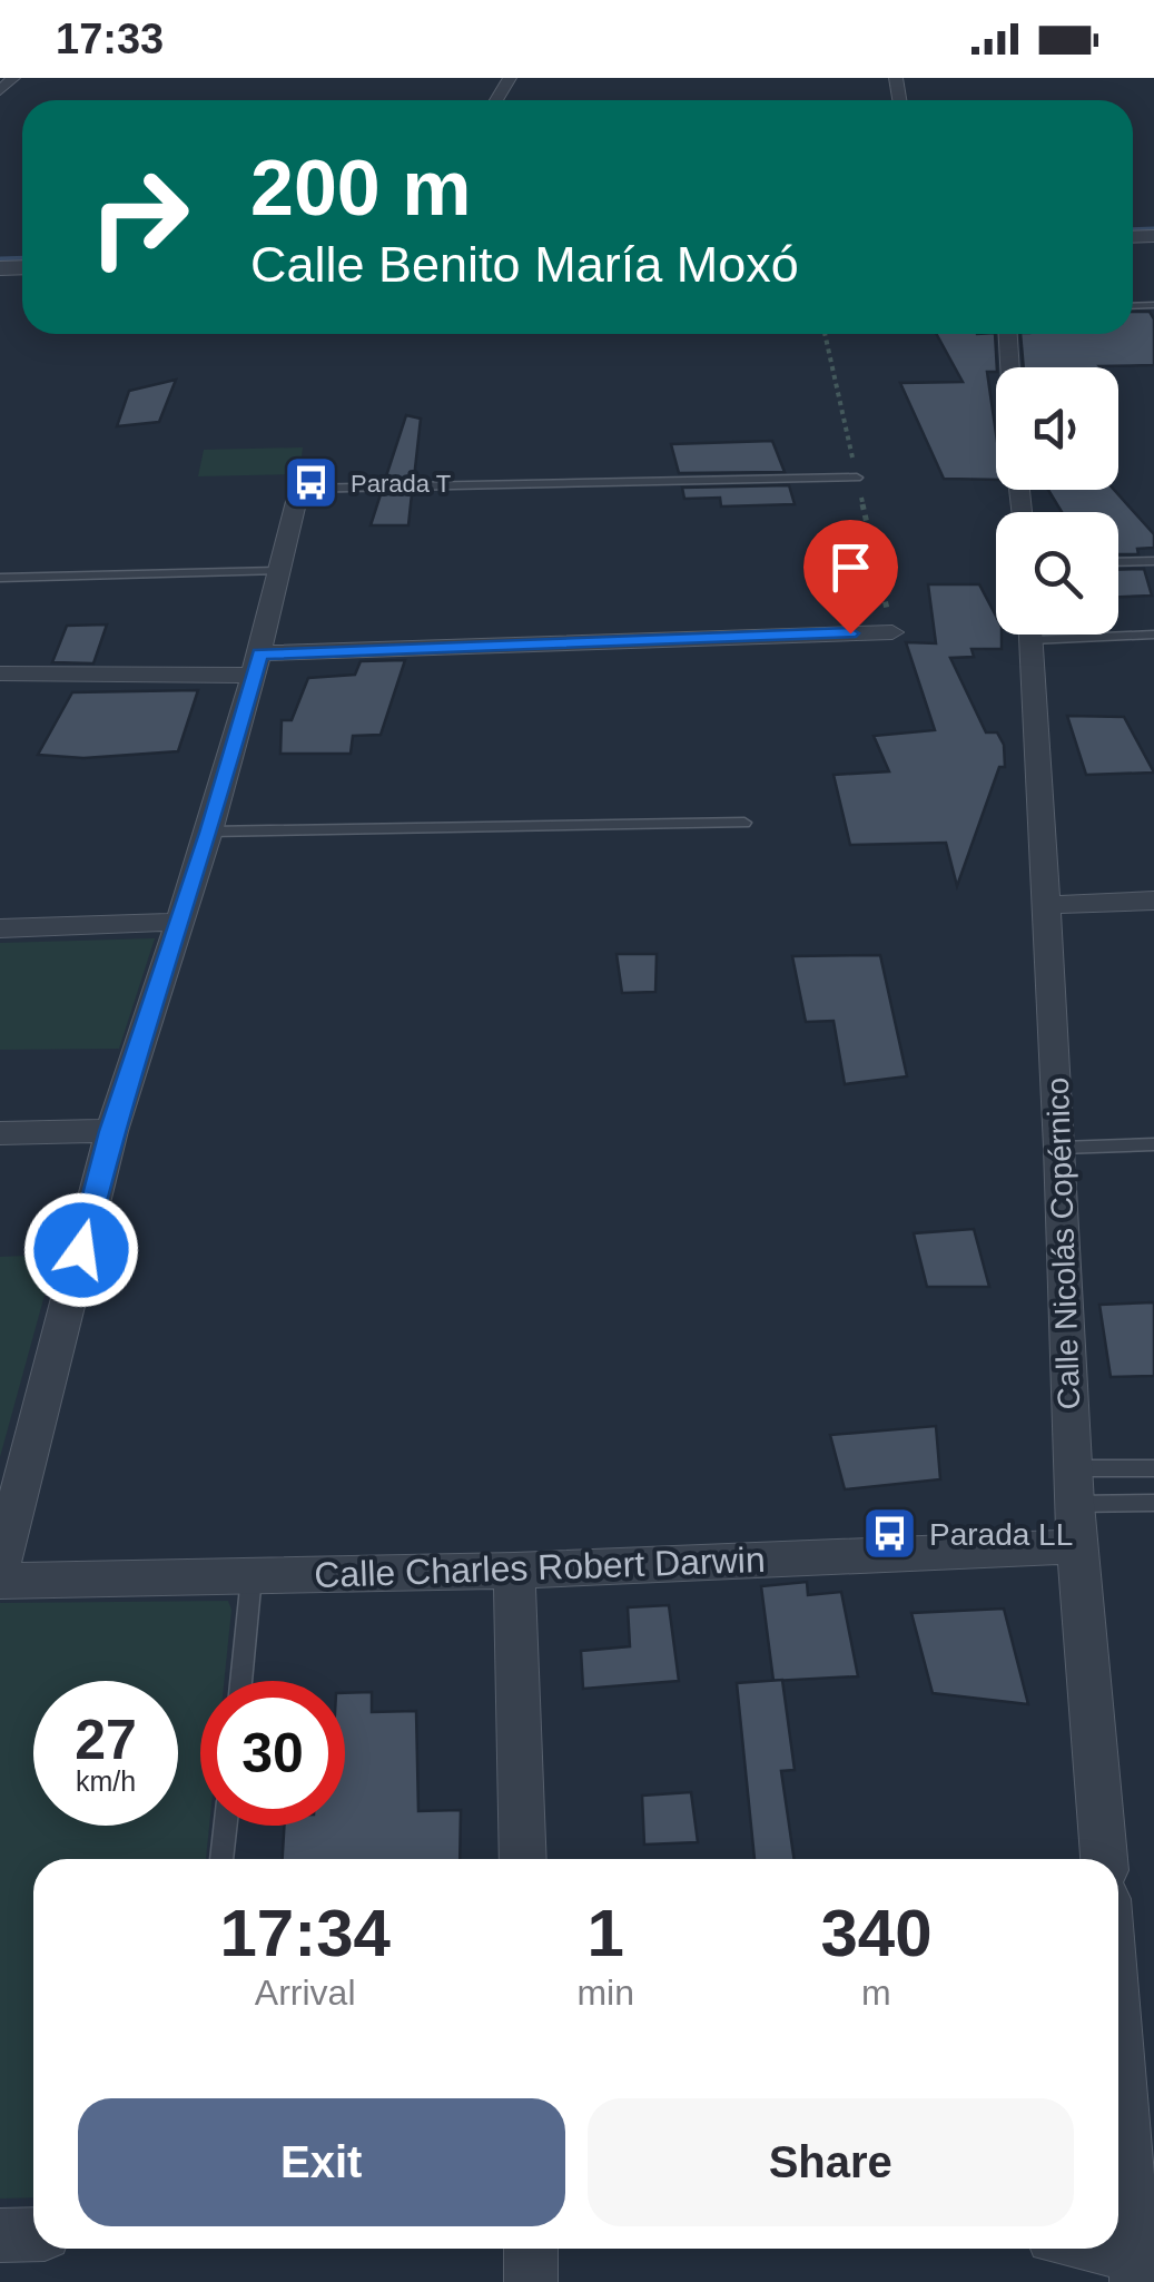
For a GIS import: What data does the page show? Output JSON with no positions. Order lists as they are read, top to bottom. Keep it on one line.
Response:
{"streets":{"street":["Calle Nicolás Copérnico","Calle Charles Robert Darwin"]},"crossings":[["Calle Nicolás Copérnico","Calle Charles Robert Darwin"]],"places":{"bus stop":["Parada T","Parada LL"]},"page":{"status":"17:33","turn":["200 m","Calle Benito María Moxó"],"speed":"27 km/h","limit":"30","eta":["17:34","Arrival","1","min","340","m"],"buttons":["Exit","Share"]}}
